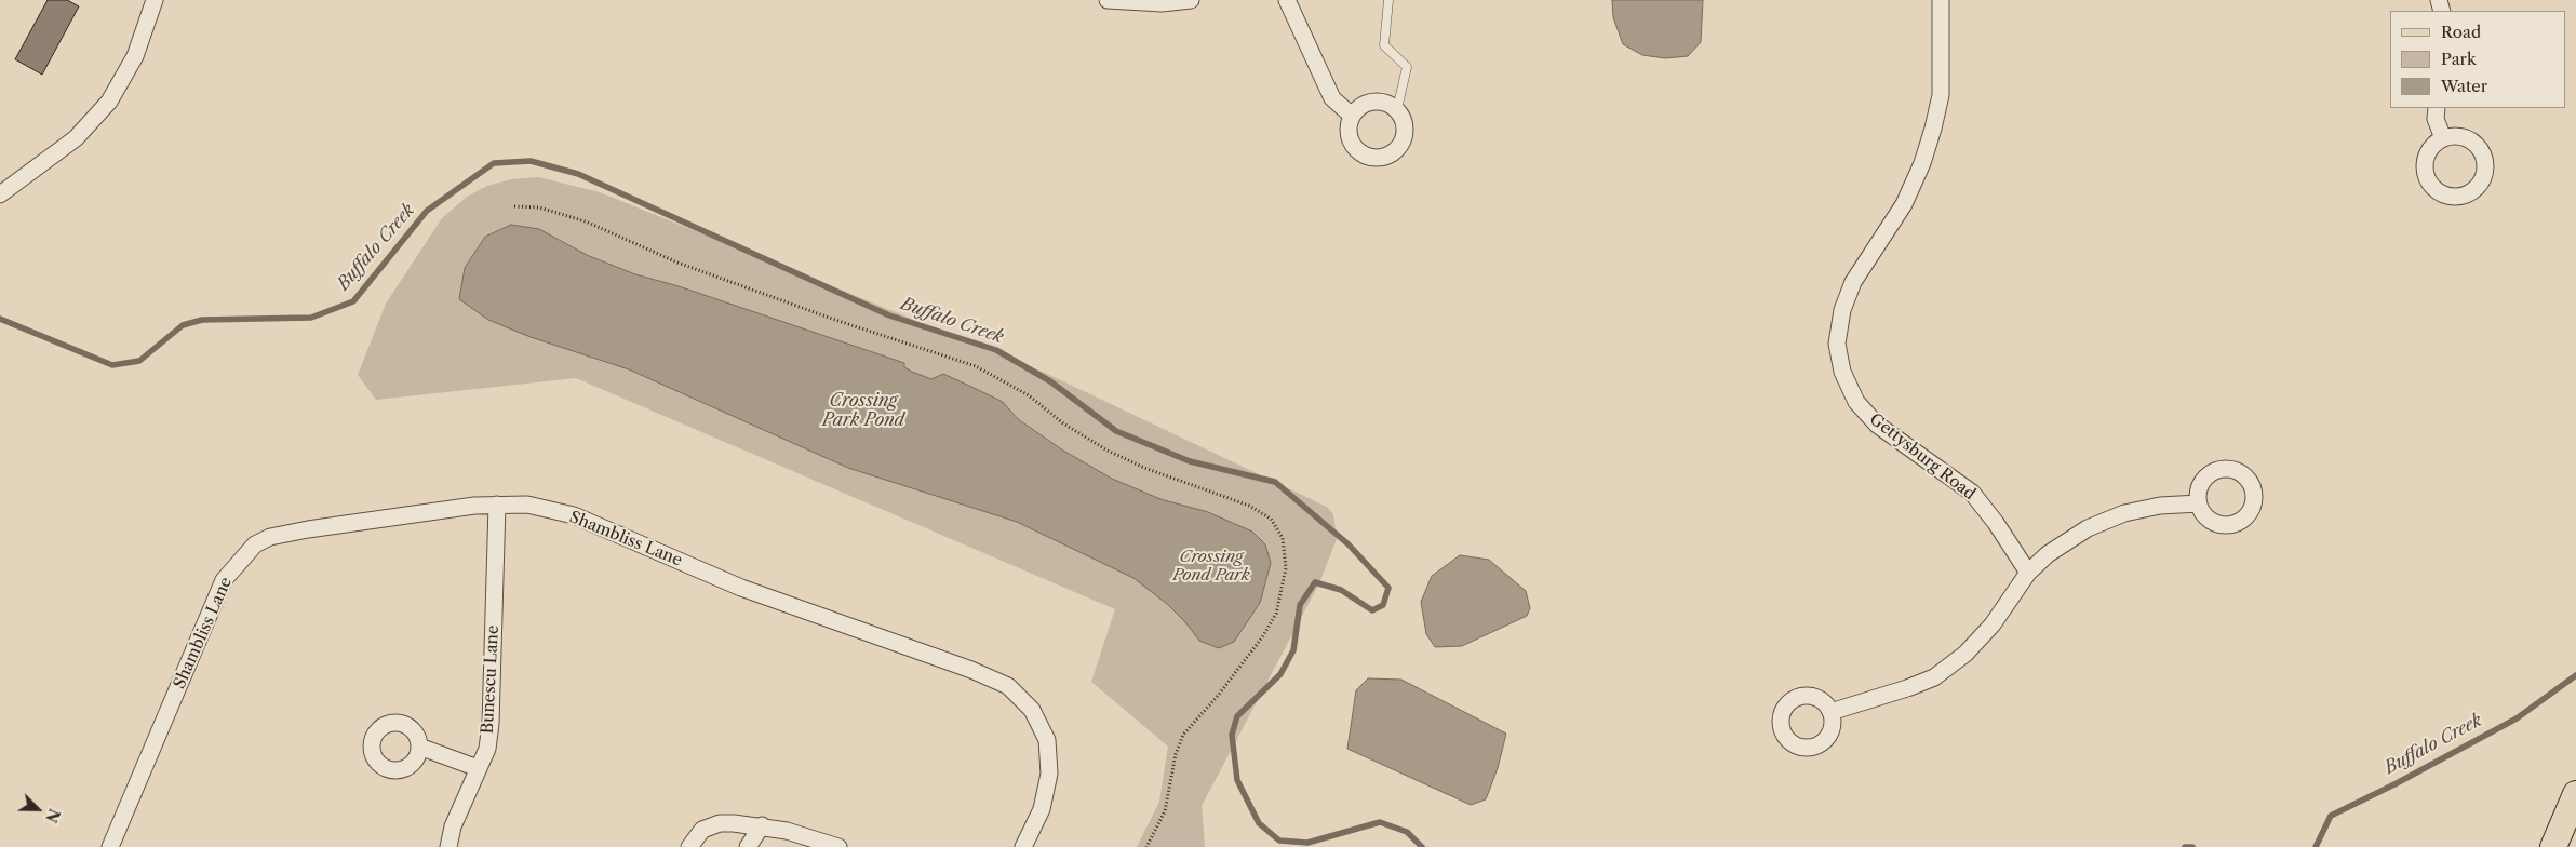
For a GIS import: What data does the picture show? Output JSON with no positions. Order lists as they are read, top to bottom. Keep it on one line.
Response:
{"streets":{"street":["Gettysburg Road","Shambliss Lane","Bunescu Lane"]},"crossings":[["Shambliss Lane","Bunescu Lane"]],"water":["Buffalo Creek","Crossing Park Pond"],"parks":["Crossing Pond Park"],"legend":["Road","Park","Water"],"north":"bottom right"}
